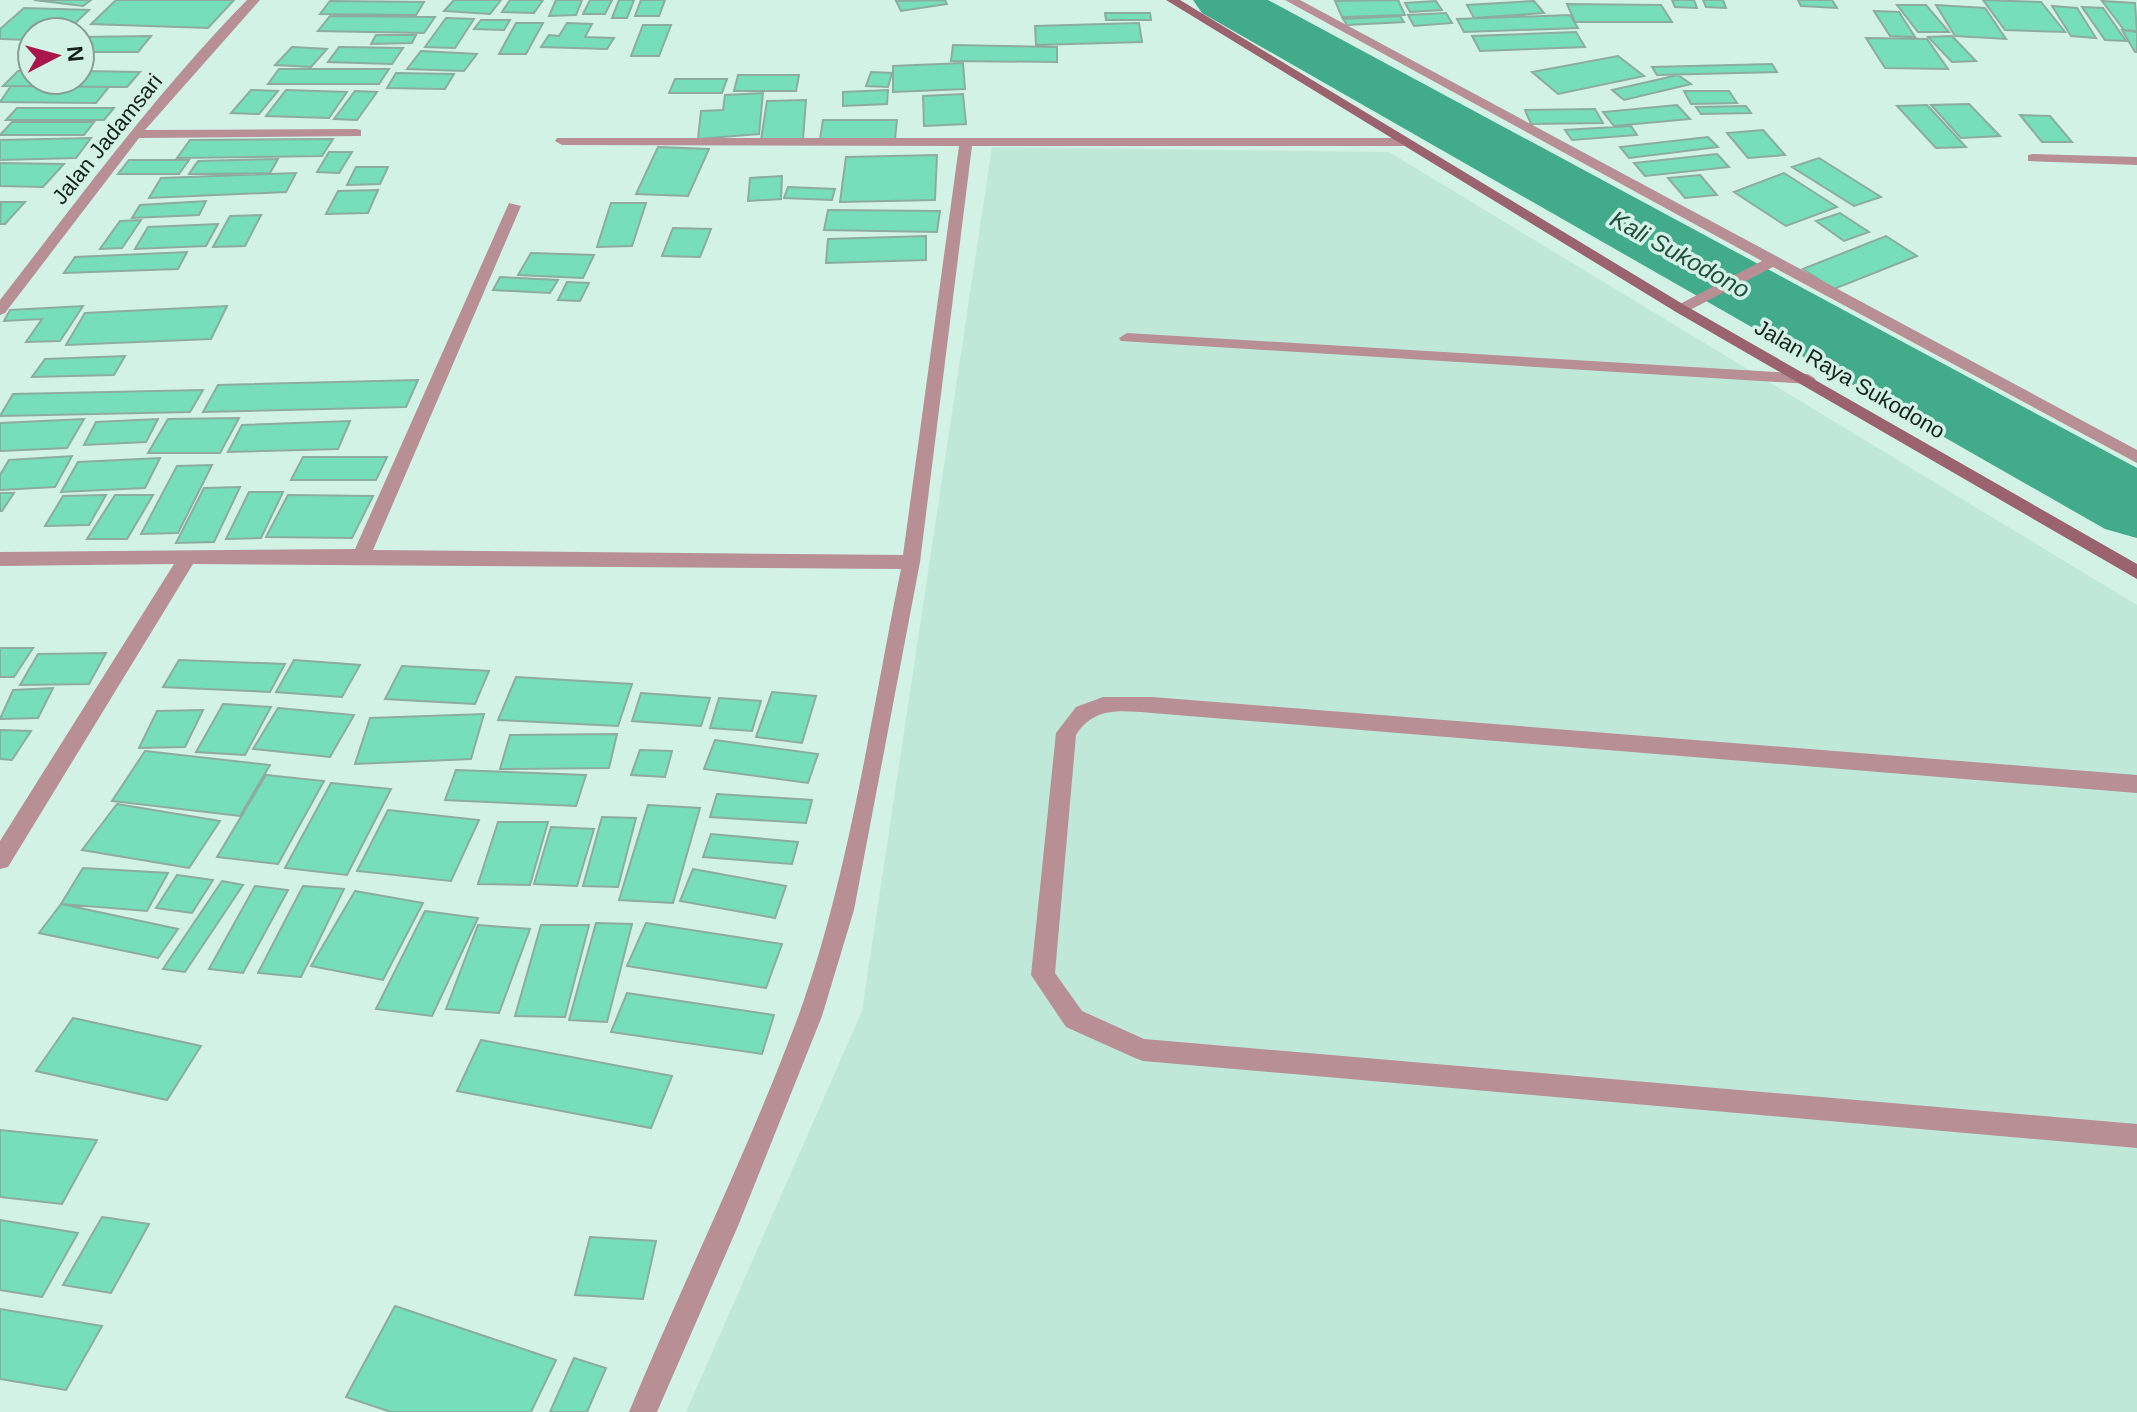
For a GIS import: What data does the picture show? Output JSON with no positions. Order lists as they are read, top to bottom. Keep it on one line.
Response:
{"streets":{"main road":["Jalan Raya Sukodono"],"street":["Jalan Jadamsari"]},"water":["Kali Sukodono"],"north":"right"}
